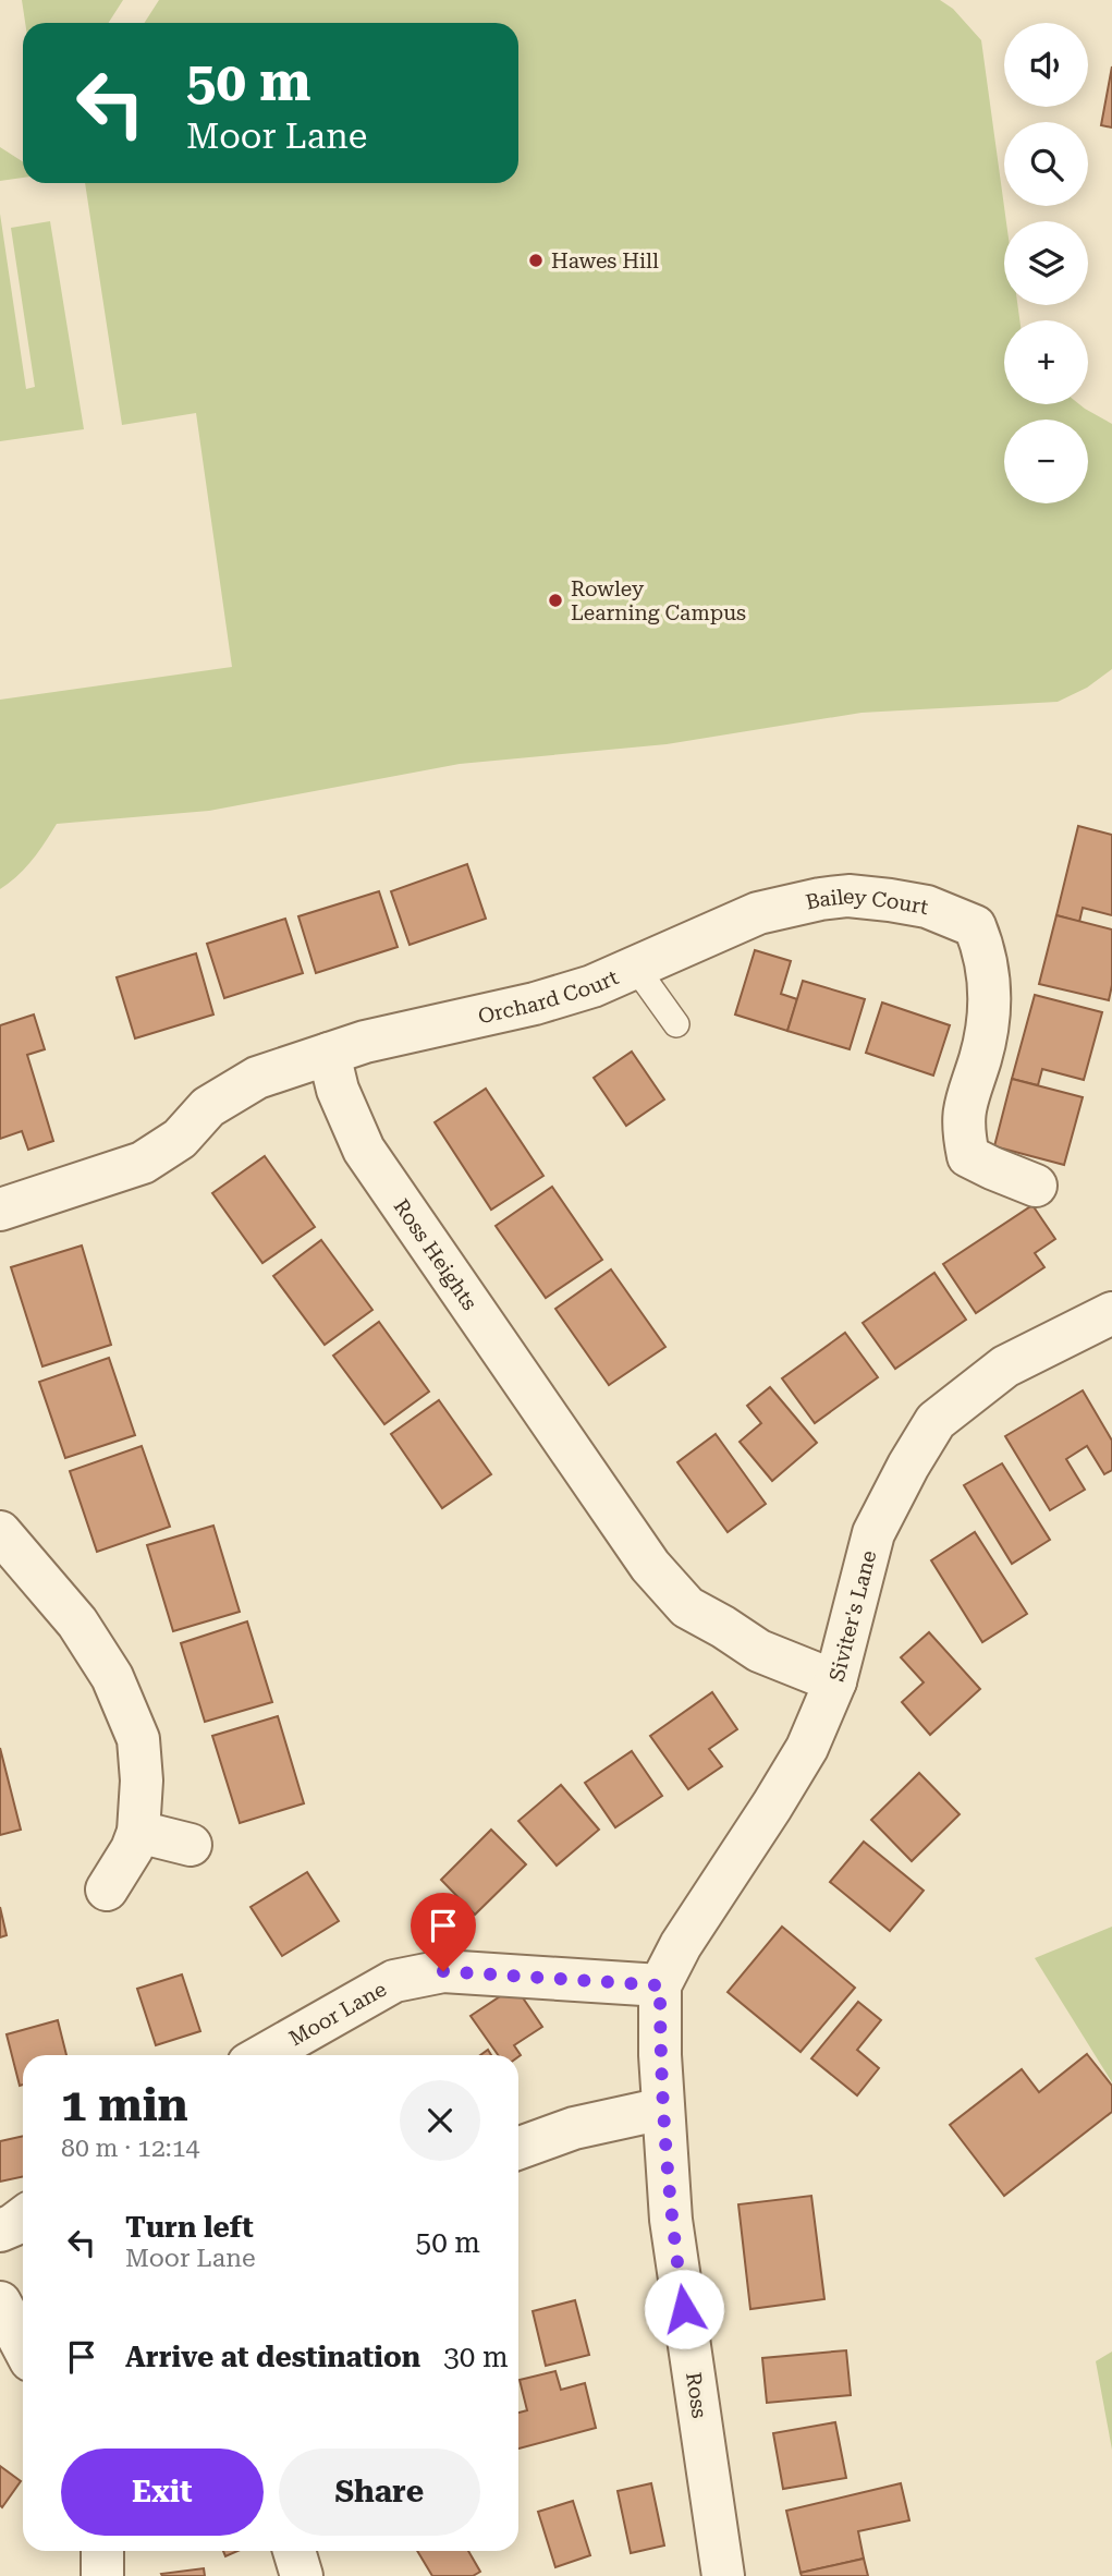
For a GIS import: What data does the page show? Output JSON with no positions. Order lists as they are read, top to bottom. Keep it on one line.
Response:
{"streets":{"street":["Bailey Court","Orchard Court","Ross Heights","Siviter's Lane","Moor Lane","Ross"]},"crossings":[["Bailey Court","Orchard Court"],["Orchard Court","Ross Heights"],["Ross Heights","Siviter's Lane"],["Siviter's Lane","Moor Lane"],["Siviter's Lane","Ross"],["Moor Lane","Ross"]],"places":["Hawes Hill","Rowley Learning Campus"],"page":{"map_buttons":["+","−"],"turn":["50 m","Moor Lane"],"heading":["1 min","80 m · 12:14"],"list":[{"name":"Turn left","note":"Moor Lane","value":"50 m"},{"name":"Arrive at destination","value":"30 m"}],"buttons":["Exit","Share"]}}
